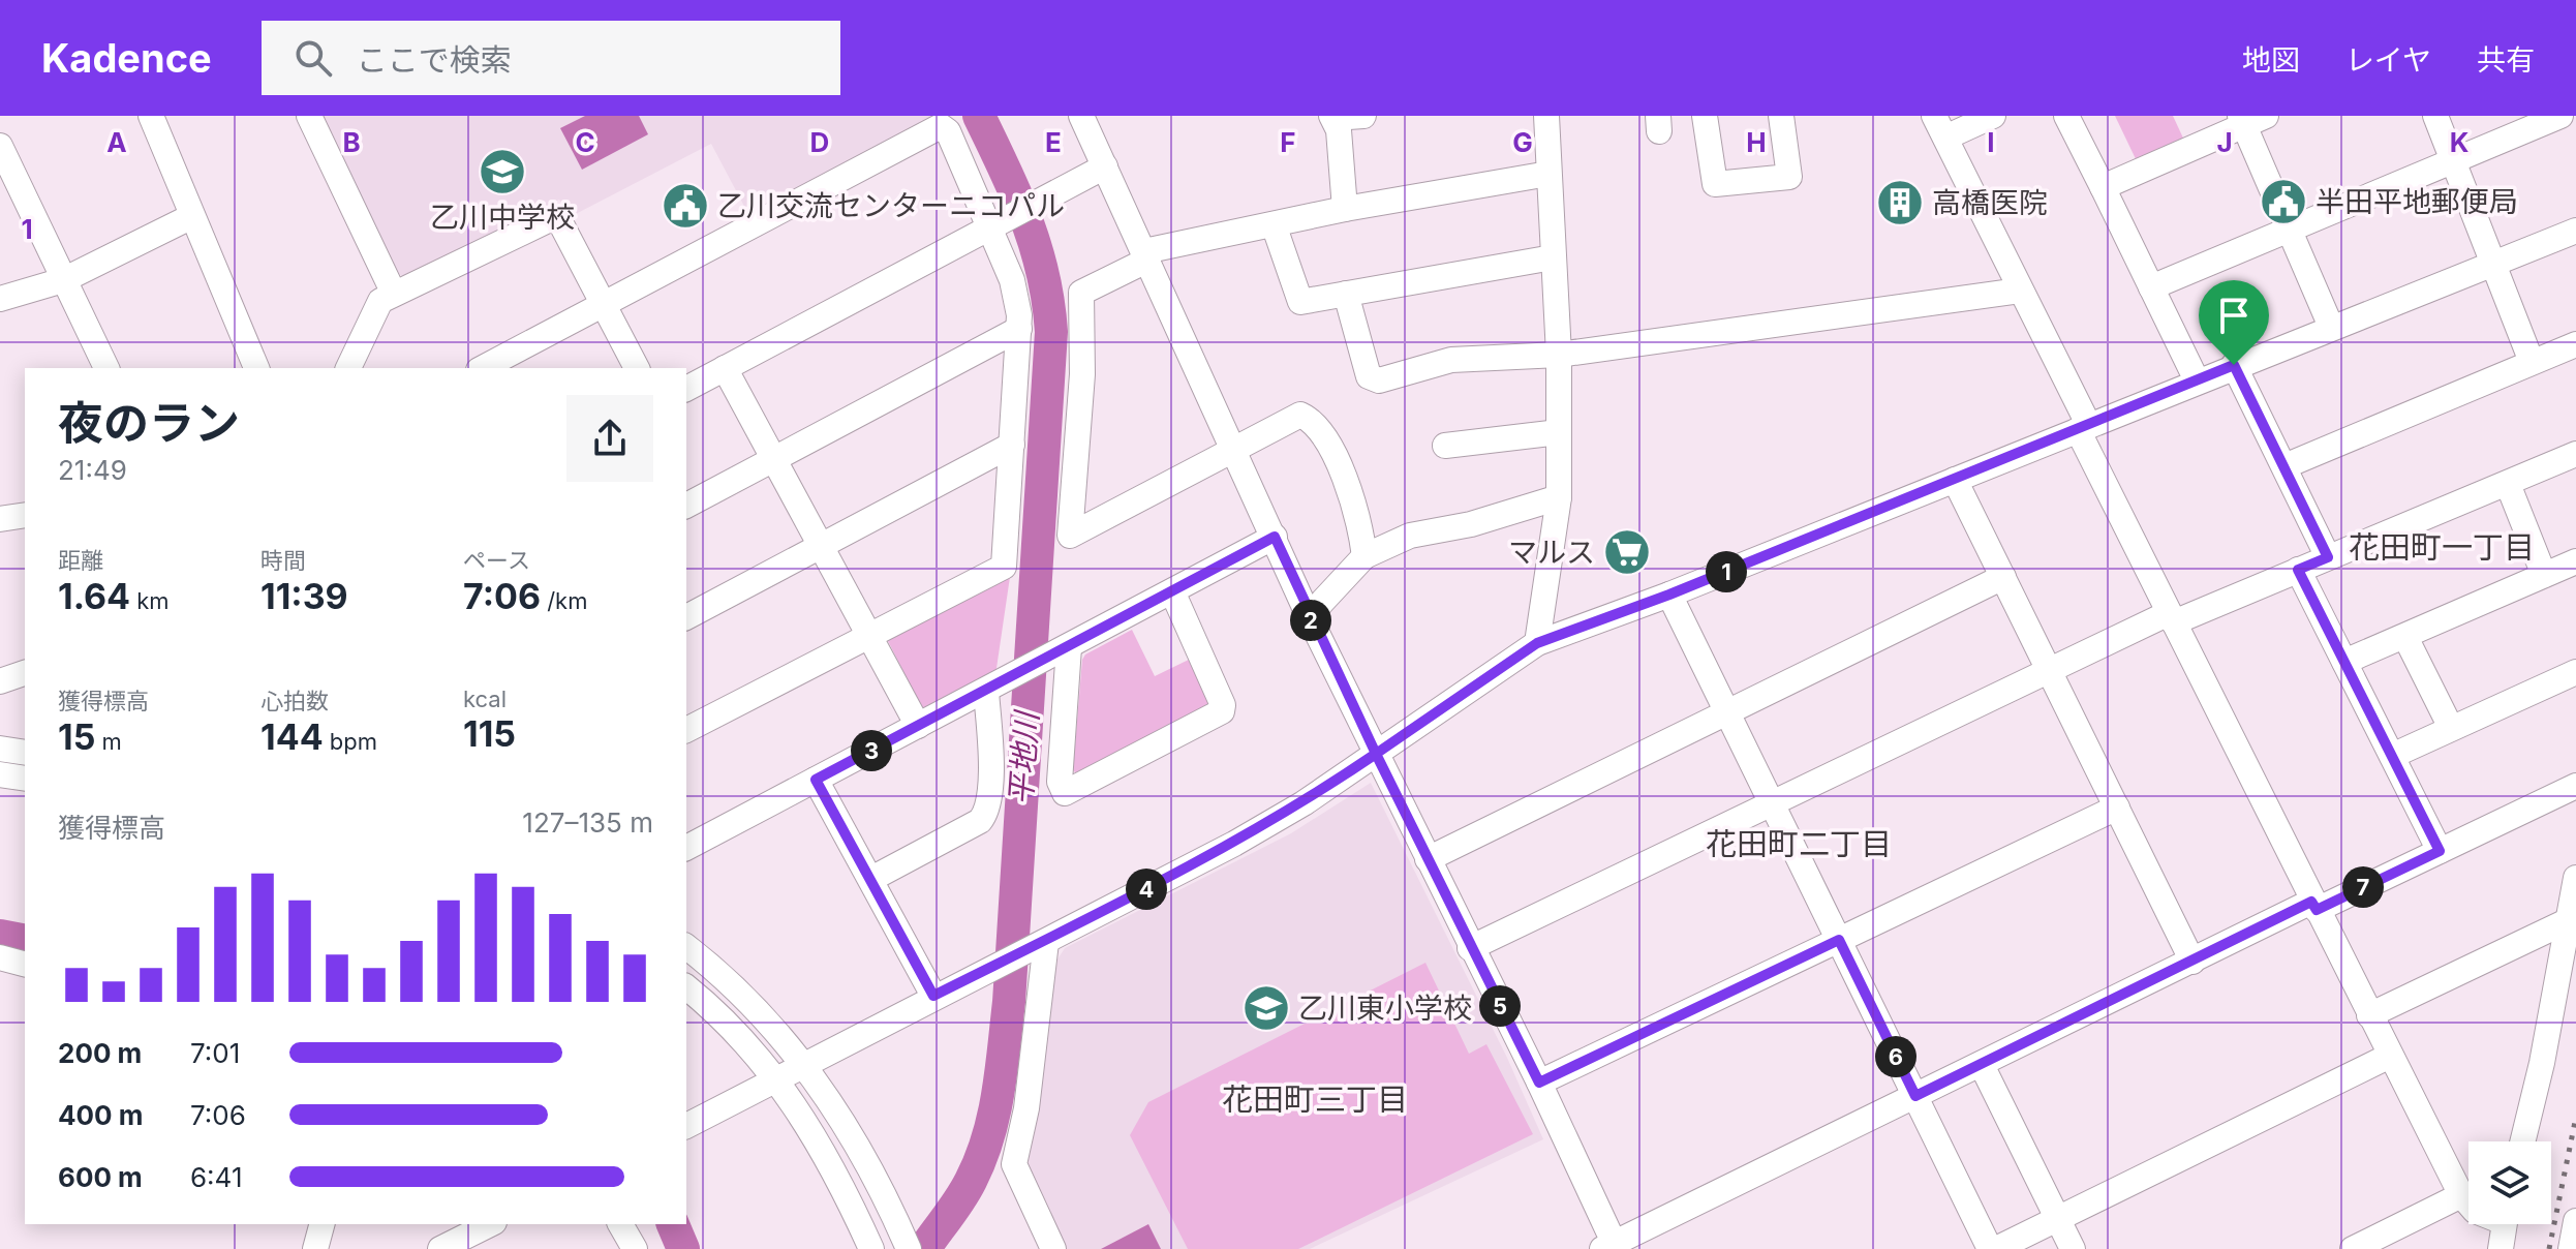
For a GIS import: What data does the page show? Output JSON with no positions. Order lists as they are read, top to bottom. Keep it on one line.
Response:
{"districts":["花田町一丁目","花田町二丁目","花田町三丁目"],"water":["平地川"],"places":{"school or university":["乙川中学校","乙川東小学校"],"public building":["半田平地郵便局","乙川交流センターニコパル"],"building":["高橋医院"],"supermarket":["マルス"]},"page":{"header":"Kadence","search":"ここで検索","nav":["地図","レイヤ","共有"],"heading":["夜のラン","21:49"],"stats":[["距離","1.64 km"],["時間","11:39"],["ペース","7:06 /km"],["獲得標高","15 m"],["心拍数","144 bpm"],["kcal","115"]],"pins":["1","2","3","7","4","5","6"],"chart":["獲得標高","127–135 m"],"list":[{"name":"200 m","note":"7:01"},{"name":"400 m","note":"7:06"},{"name":"600 m","note":"6:41"}]},"grid":{"columns":["A","B","C","D","E","F","G","H","I","J","K"],"rows":["1"]}}
